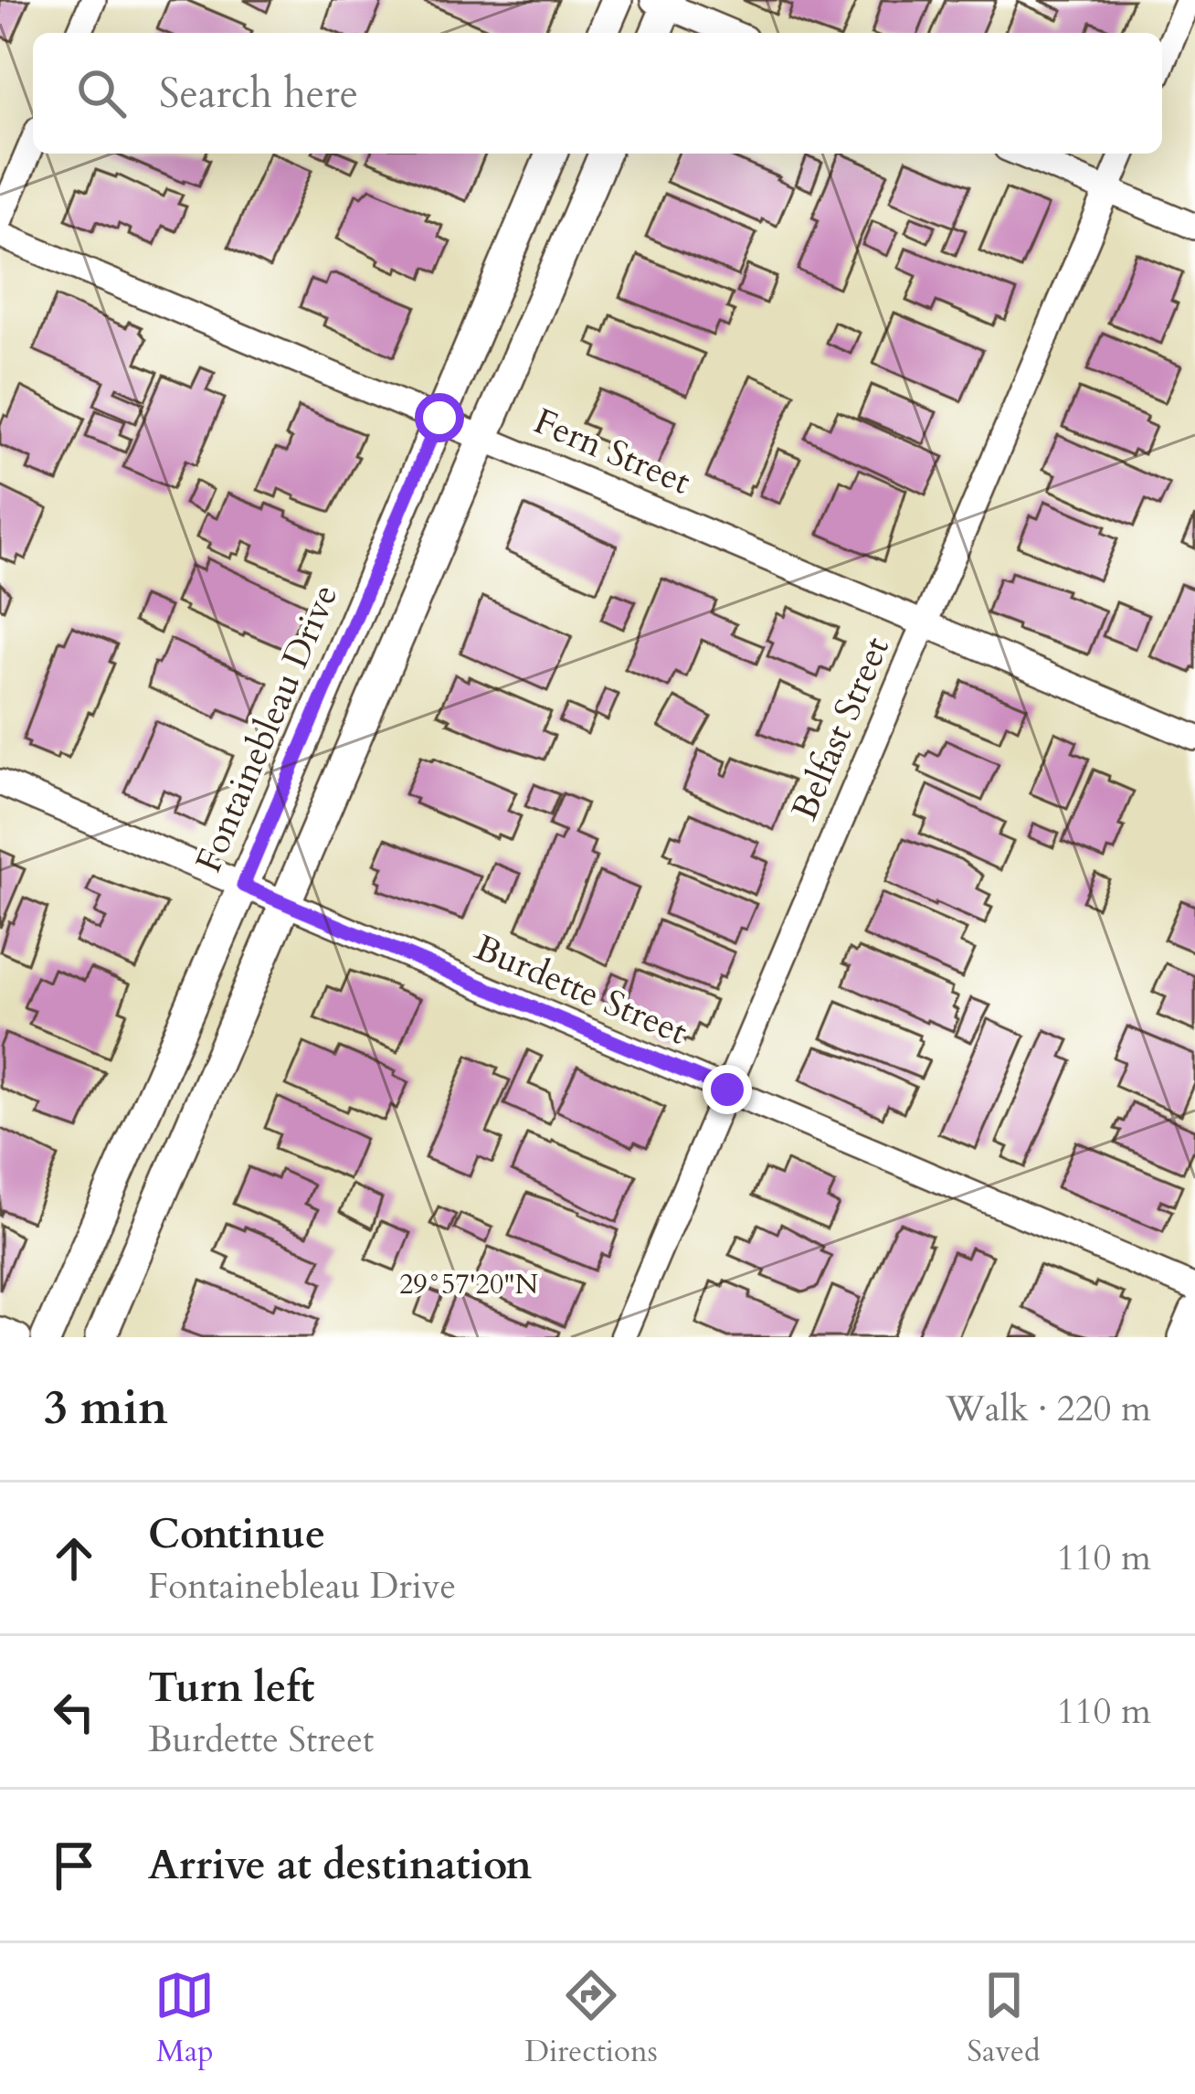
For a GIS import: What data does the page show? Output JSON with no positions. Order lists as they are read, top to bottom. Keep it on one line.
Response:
{"streets":{"street":["Fern Street","Fontainebleau Drive","Belfast Street","Burdette Street"]},"crossings":[["Fern Street","Fontainebleau Drive"],["Fern Street","Belfast Street"],["Fontainebleau Drive","Burdette Street"],["Belfast Street","Burdette Street"]],"page":{"search":"Search here","heading":["3 min","Walk · 220 m"],"list":[["Continue","Fontainebleau Drive","110 m"],["Turn left","Burdette Street","110 m"],"Arrive at destination"],"nav":["Map","Directions","Saved"]},"coordinates":["29°57'20\"N"]}
